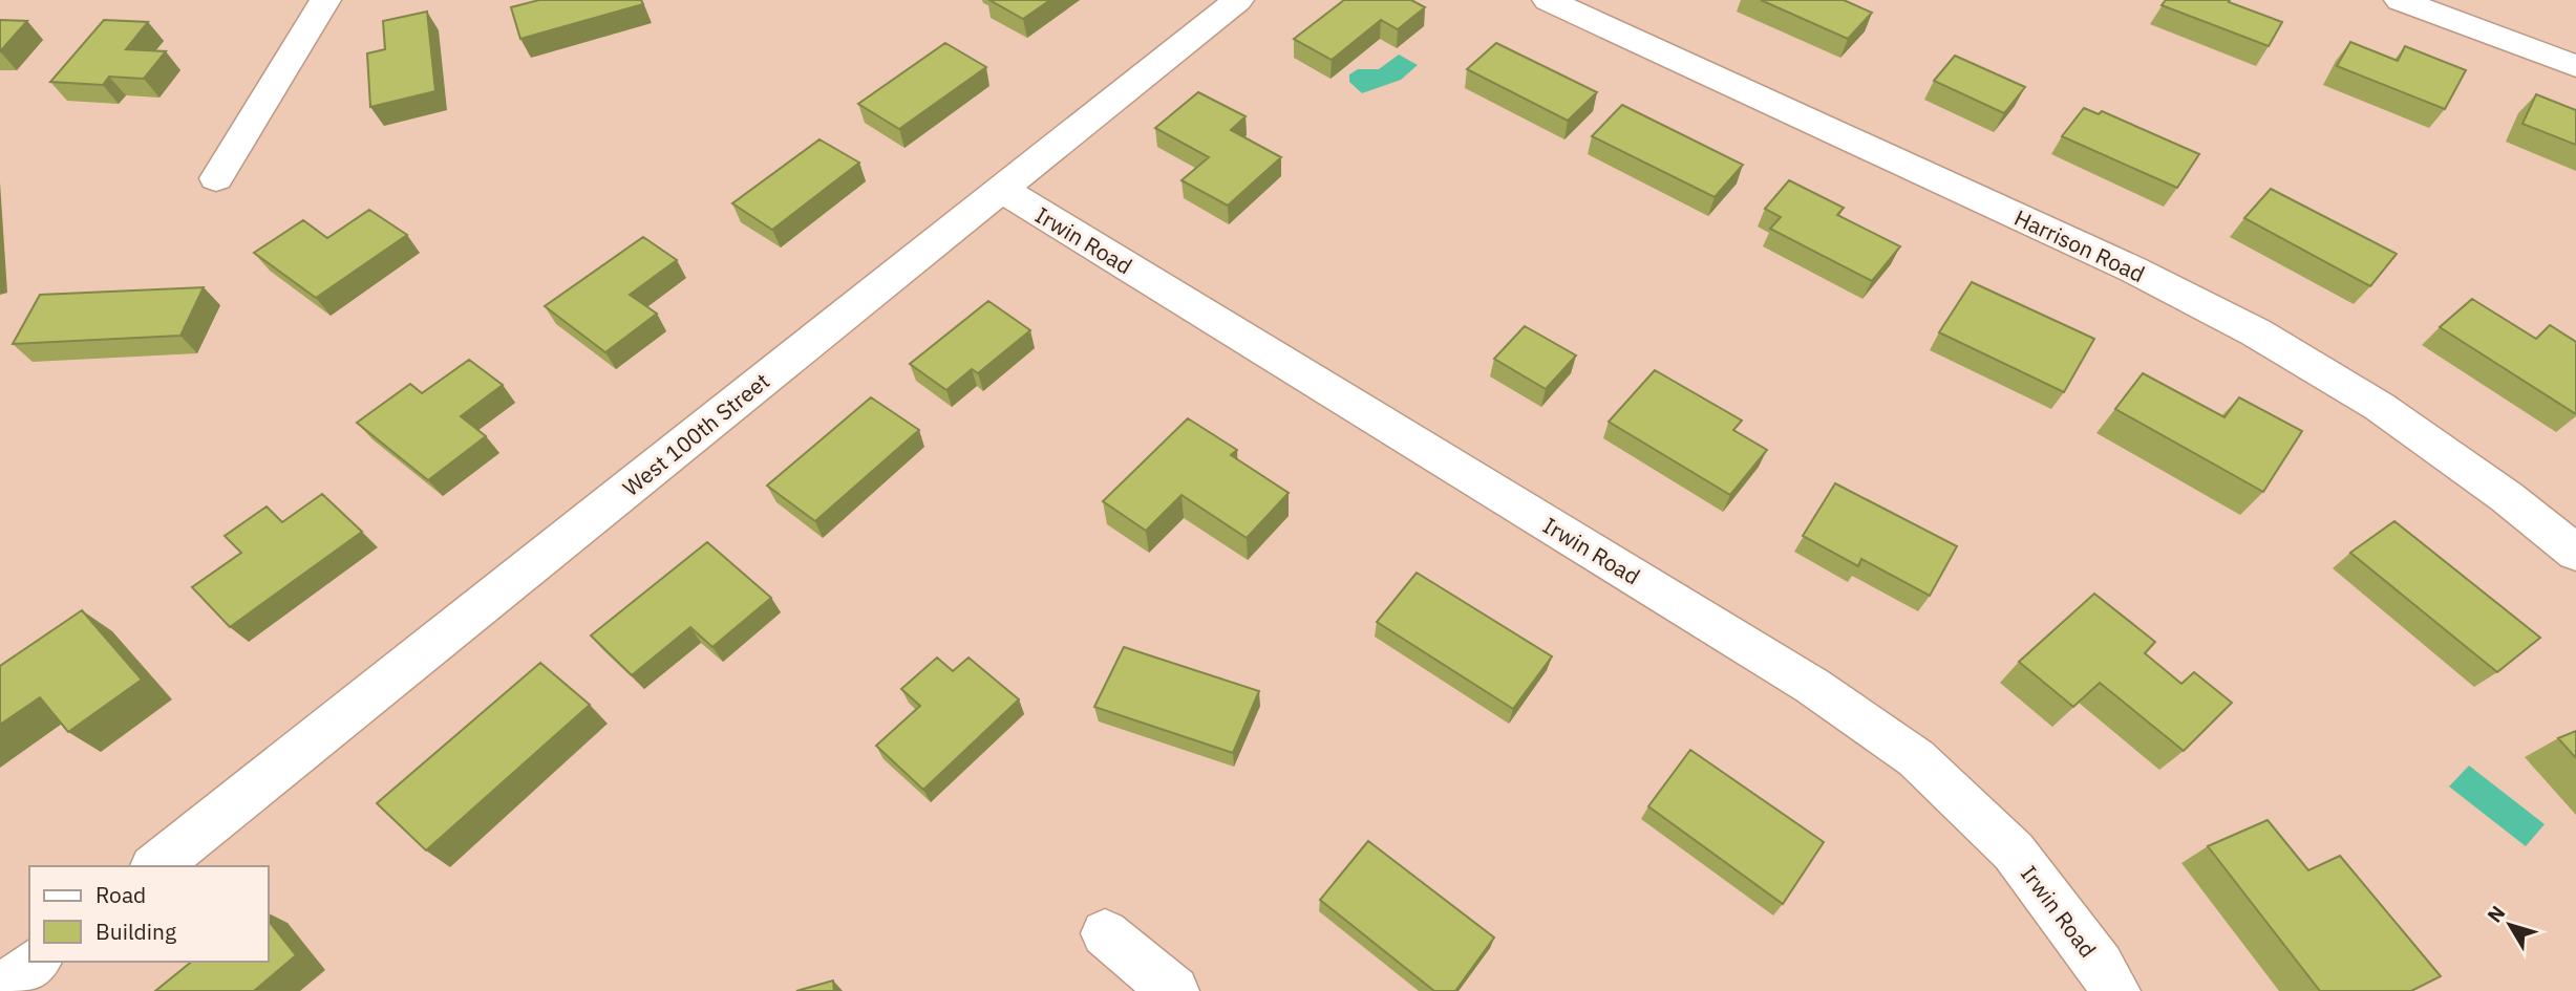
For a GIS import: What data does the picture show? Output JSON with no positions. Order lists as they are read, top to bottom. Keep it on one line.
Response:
{"streets":{"street":["Irwin Road","Harrison Road","West 100th Street"]},"crossings":[["Irwin Road","West 100th Street"]],"legend":["Road","Building"],"north":"top left"}
